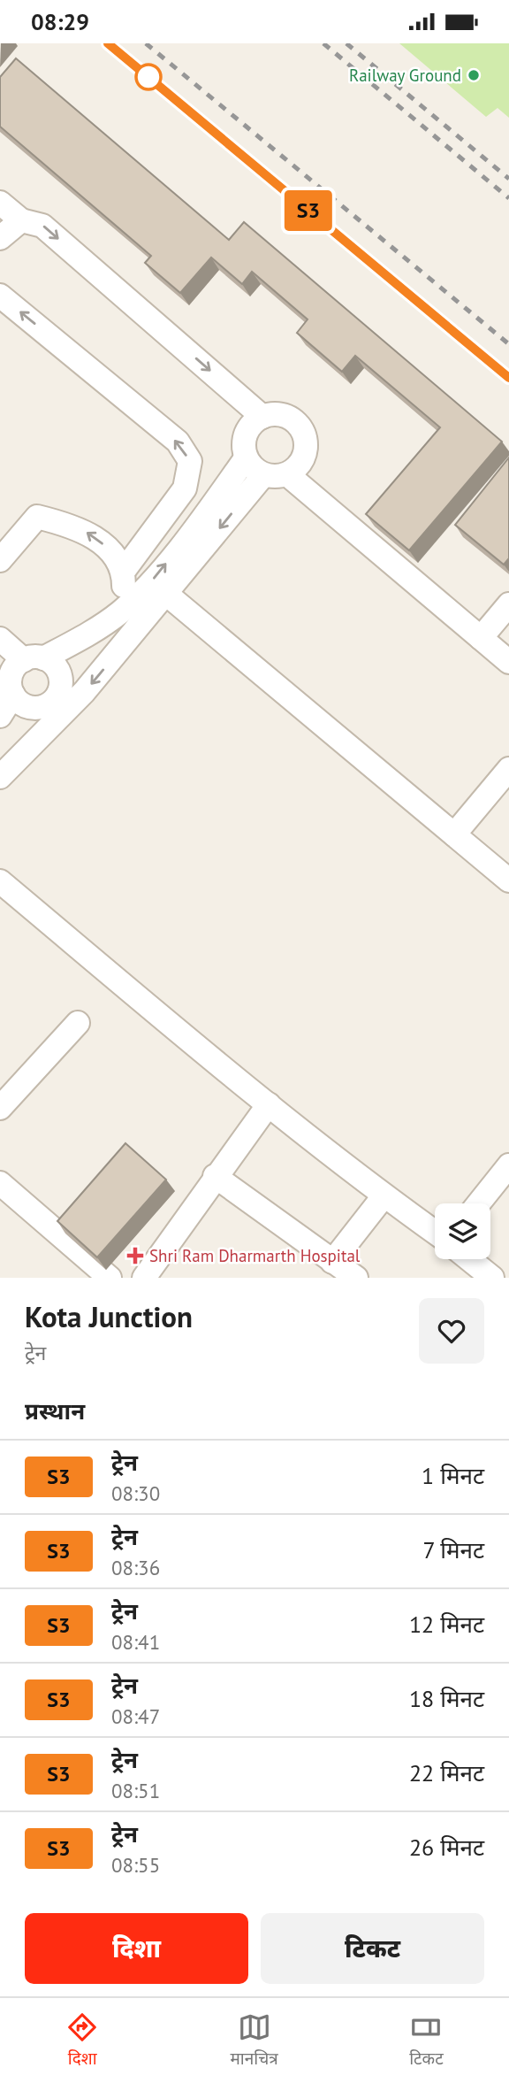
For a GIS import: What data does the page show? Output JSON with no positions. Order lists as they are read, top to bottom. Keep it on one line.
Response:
{"places":{"other":["Railway Ground"],"health":["Shri Ram Dharmarth Hospital"]},"page":{"status":"08:29","on_map":"S3","heading":[["Kota Junction","ट्रेन"],"प्रस्थान"],"list":[{"mark":"S3","name":"ट्रेन","note":"08:30","value":"1 मिनट"},{"mark":"S3","name":"ट्रेन","note":"08:36","value":"7 मिनट"},{"mark":"S3","name":"ट्रेन","note":"08:41","value":"12 मिनट"},{"mark":"S3","name":"ट्रेन","note":"08:47","value":"18 मिनट"},{"mark":"S3","name":"ट्रेन","note":"08:51","value":"22 मिनट"},{"mark":"S3","name":"ट्रेन","note":"08:55","value":"26 मिनट"}],"buttons":["दिशा","टिकट"],"tabs":["दिशा","मानचित्र","टिकट"]}}
